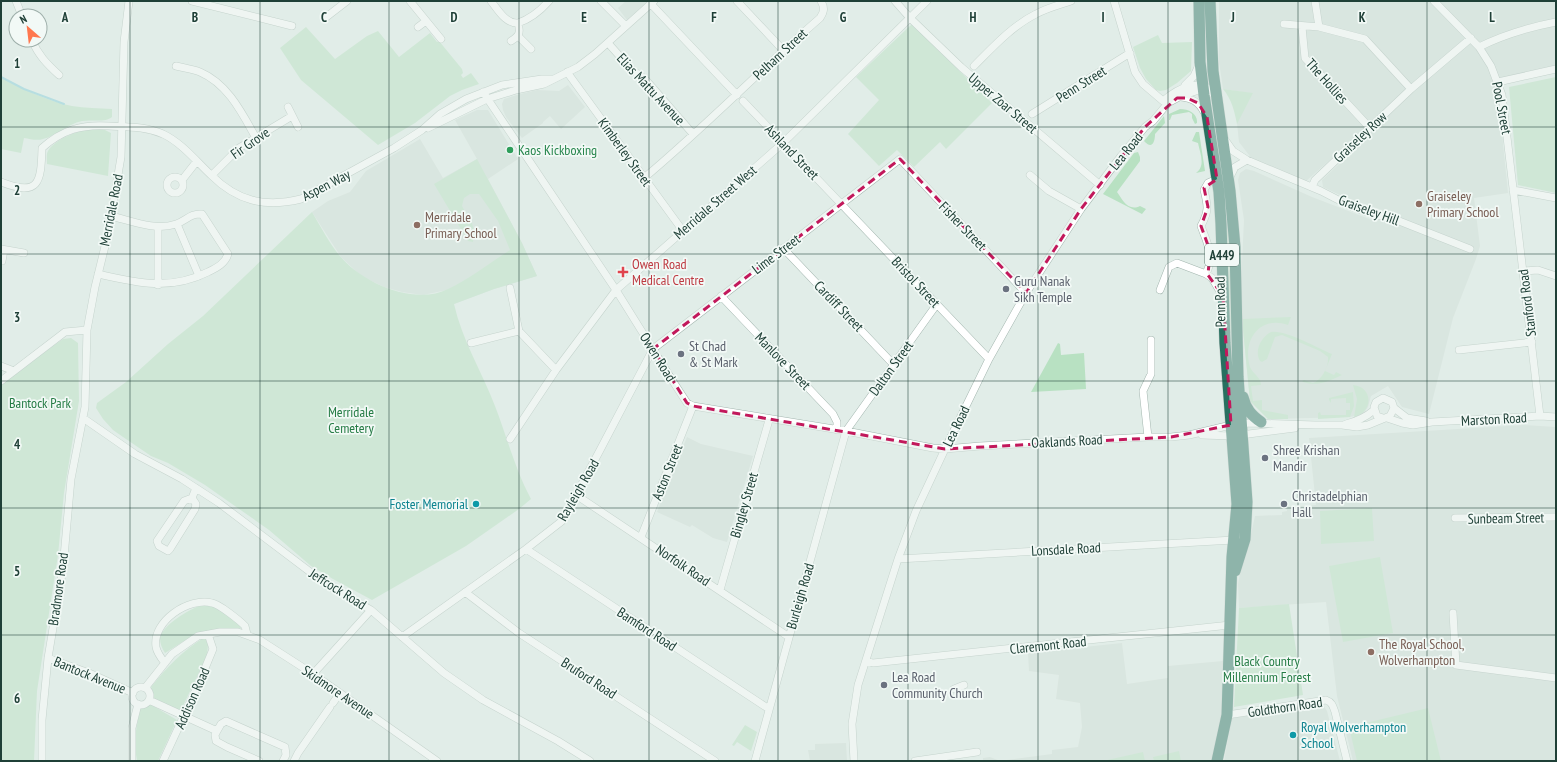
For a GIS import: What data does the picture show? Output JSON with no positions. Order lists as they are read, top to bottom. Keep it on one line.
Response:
{"streets":{"highway":["A449","Penn Road"],"street":["Pelham Street","The Hollies","Penn Street","Elias Mattu Avenue","Upper Zoar Street","Pool Street","Graiseley Row","Fir Grove","Lea Road","Kimberley Street","Ashland Street","Aspen Way","Merridale Street West","Merridale Road","Graiseley Hill","Fisher Street","Lime Street","Bristol Street","Stanford Road","Cardiff Street","Owen Road","Manlove Street","Dalton Street","Marston Road","Oaklands Road","Aston Street","Rayleigh Road","Bingley Street","Sunbeam Street","Lonsdale Road","Norfolk Road","Bradmore Road","Jeffcock Road","Burleigh Road","Bamford Road","Claremont Road","Bantock Avenue","Bruford Road","Skidmore Avenue","Addison Road","Goldthorn Road"]},"crossings":[["Pelham Street","Elias Mattu Avenue"],["The Hollies","Graiseley Row"],["Elias Mattu Avenue","Kimberley Street"],["Elias Mattu Avenue","Aspen Way"],["Upper Zoar Street","Lea Road"],["Upper Zoar Street","Merridale Street West"],["Pool Street","Graiseley Row"],["Pool Street","Stanford Road"],["Graiseley Row","Graiseley Hill"],["Fir Grove","Aspen Way"],["Lea Road","Fisher Street"],["Lea Road","Bristol Street"],["Lea Road","Penn Road"],["Lea Road","Oaklands Road"],["Lea Road","Lonsdale Road"],["Lea Road","Claremont Road"],["Kimberley Street","Aspen Way"],["Kimberley Street","Merridale Street West"],["Ashland Street","Merridale Street West"],["Ashland Street","Lime Street"],["Ashland Street","Bristol Street"],["Aspen Way","Merridale Road"],["Aspen Way","Owen Road"],["Merridale Street West","Owen Road"],["Merridale Road","Bradmore Road"],["Merridale Road","Jeffcock Road"],["Graiseley Hill","Penn Road"],["Fisher Street","Lime Street"],["Lime Street","Bristol Street"],["Lime Street","Cardiff Street"],["Lime Street","Owen Road"],["Lime Street","Manlove Street"],["Lime Street","Rayleigh Road"],["Bristol Street","Dalton Street"],["Penn Road","Marston Road"],["Penn Road","Oaklands Road"],["Penn Road","Lonsdale Road"],["Penn Road","Claremont Road"],["Penn Road","Goldthorn Road"],["Stanford Road","Marston Road"],["Cardiff Street","Dalton Street"],["Owen Road","Aston Street"],["Owen Road","Rayleigh Road"],["Dalton Street","Burleigh Road"],["Marston Road","Oaklands Road"],["Aston Street","Norfolk Road"],["Rayleigh Road","Norfolk Road"],["Rayleigh Road","Jeffcock Road"],["Rayleigh Road","Bamford Road"],["Rayleigh Road","Bruford Road"],["Bingley Street","Norfolk Road"],["Norfolk Road","Burleigh Road"],["Bradmore Road","Jeffcock Road"],["Bradmore Road","Bantock Avenue"],["Burleigh Road","Bamford Road"],["Bantock Avenue","Skidmore Avenue"],["Skidmore Avenue","Addison Road"]],"parks":["Bantock Park","Merridale Cemetery","Black Country Millennium Forest"],"places":{"other":["Kaos Kickboxing","Graiseley Primary School","Merridale Primary School","Guru Nanak Sikh Temple","St Chad & St Mark","Shree Krishan Mandir","Foster Memorial","Christadelphian Hall","The Royal School, Wolverhampton","Lea Road Community Church","Royal Wolverhampton School"],"health":["Owen Road Medical Centre"]},"north":"top left","grid":{"columns":["A","B","C","D","E","F","G","H","I","J","K","L"],"rows":["1","2","3","4","5","6"]}}
